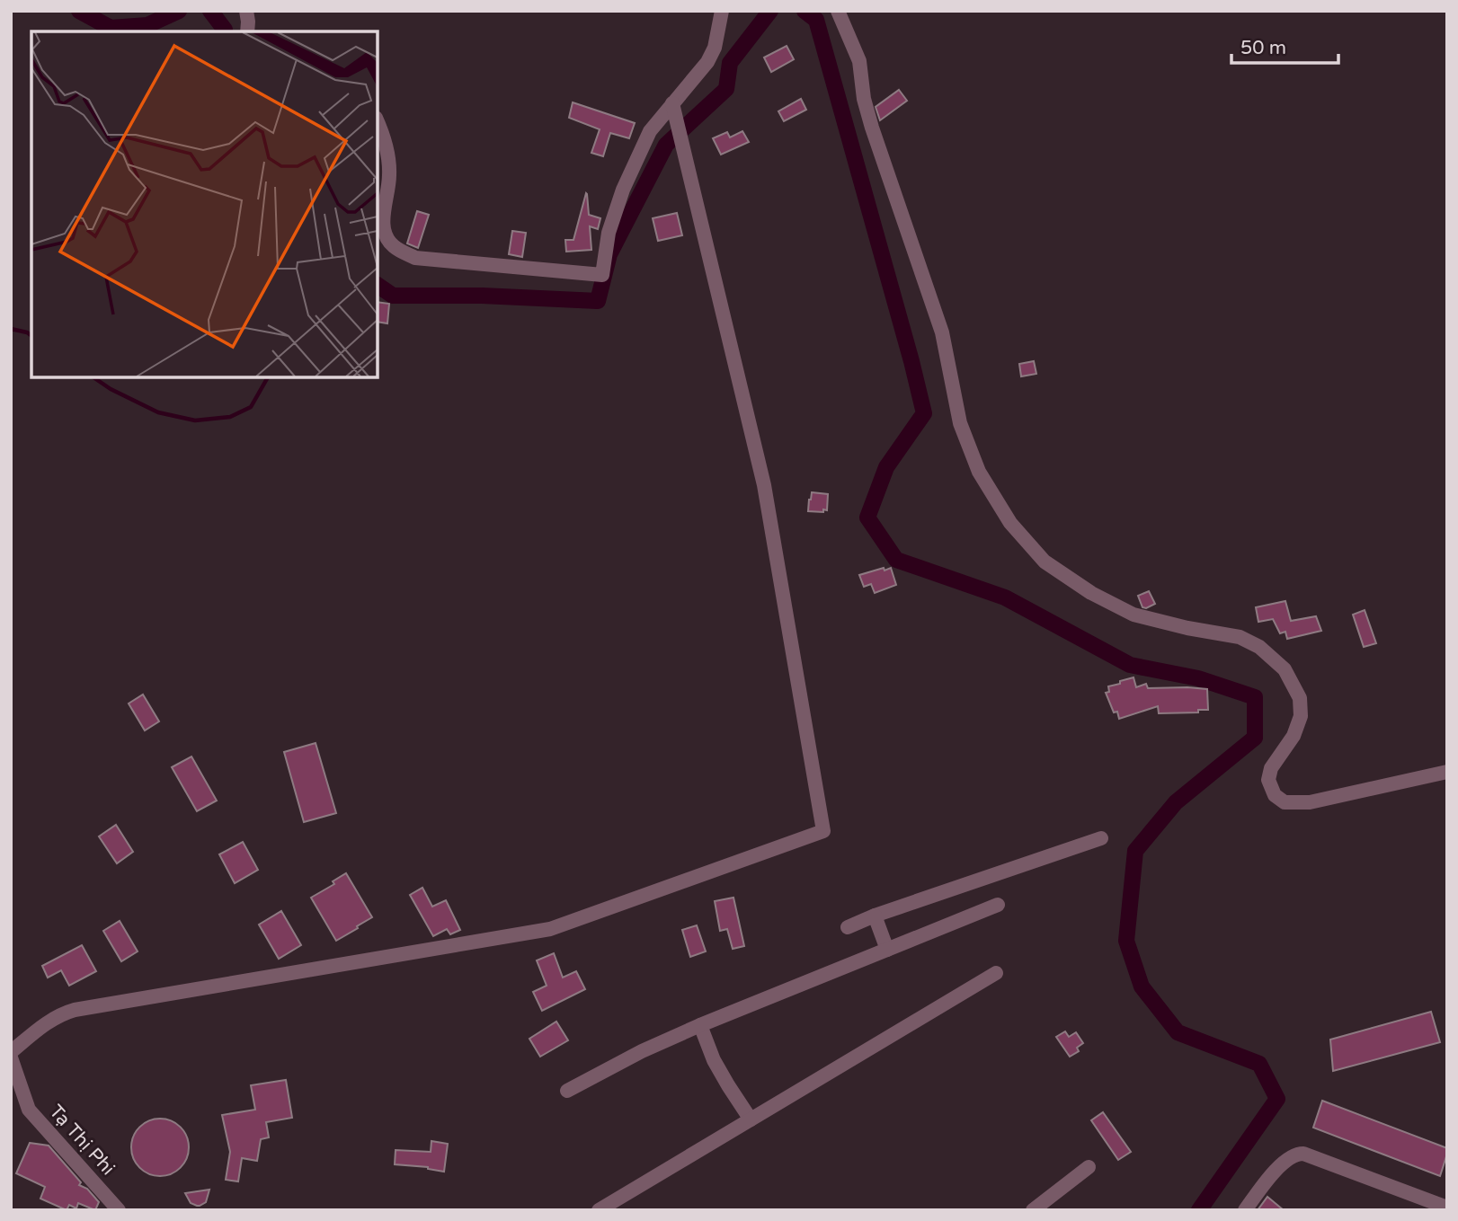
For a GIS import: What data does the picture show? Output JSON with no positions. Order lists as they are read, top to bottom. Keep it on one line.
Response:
{"streets":{"street":["Tạ Thị Phi"]},"scale_bar":"50 m"}
